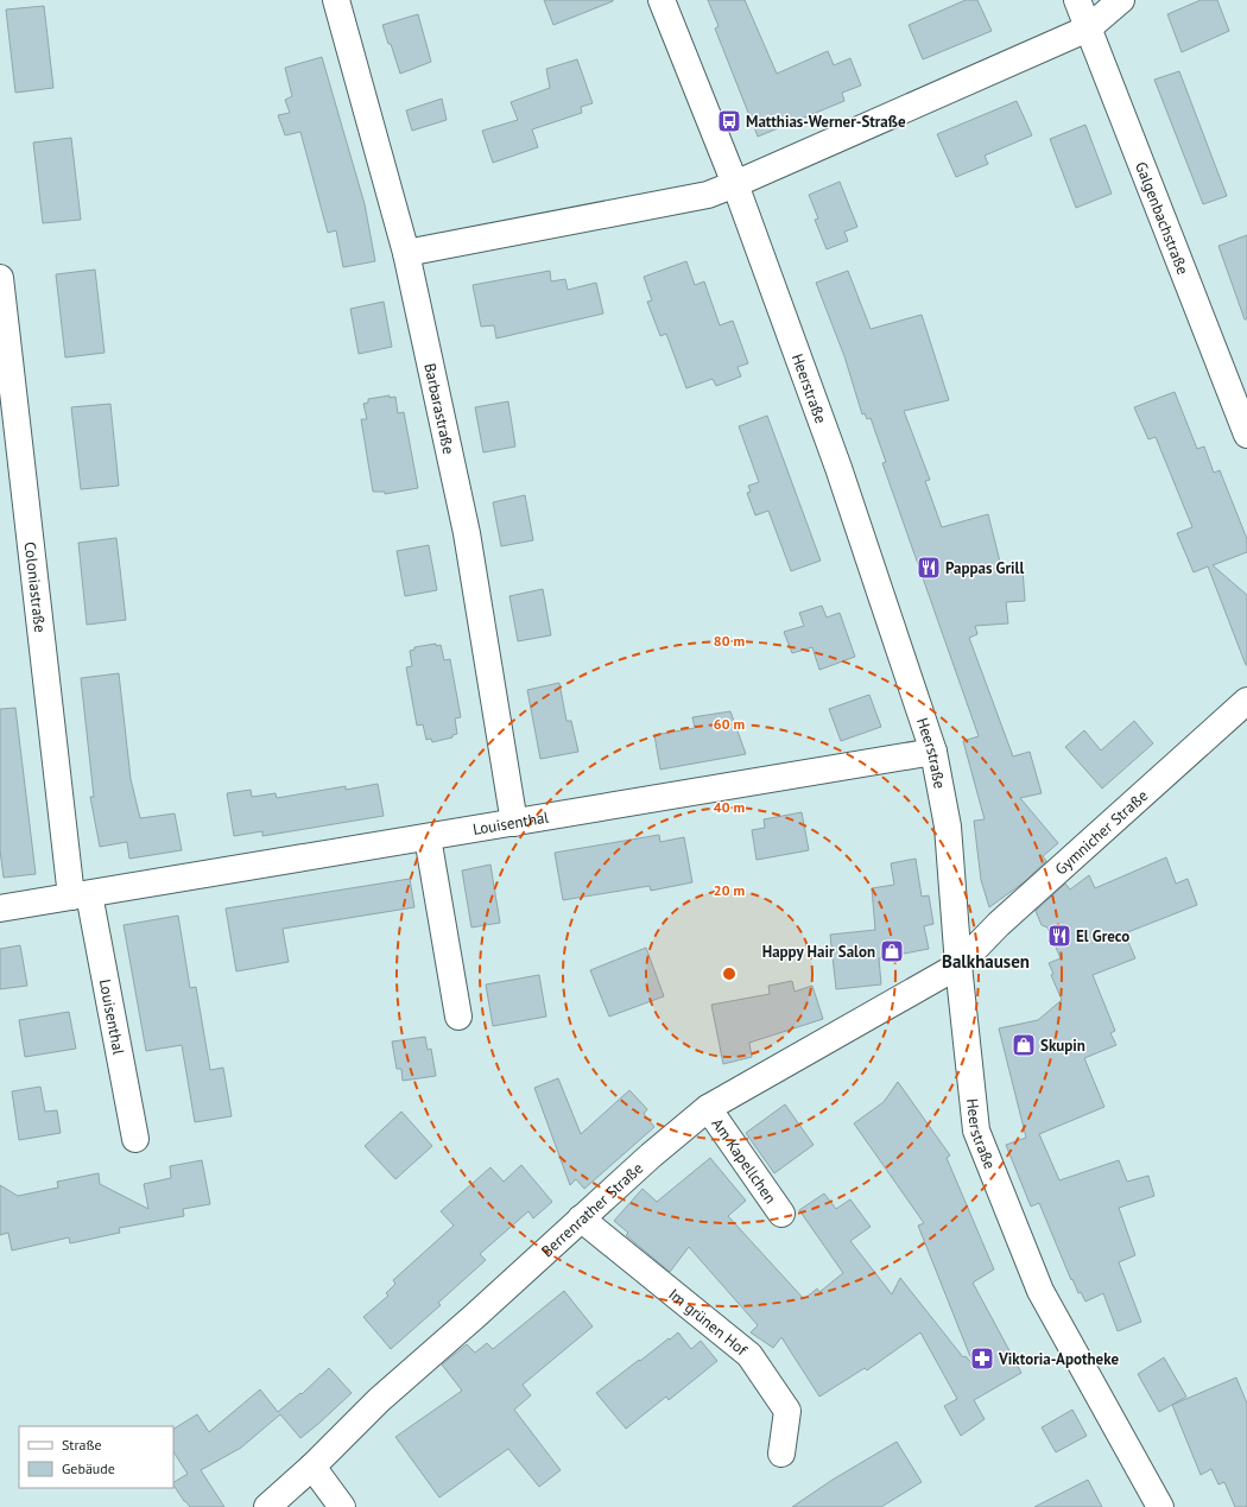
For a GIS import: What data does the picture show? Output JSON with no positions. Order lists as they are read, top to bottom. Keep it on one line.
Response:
{"streets":{"street":["Galgenbachstraße","Heerstraße","Barbarastraße","Coloniastraße","Louisenthal","Gymnicher Straße","Am Kapellchen","Berrenrather Straße","Im grünen Hof"]},"crossings":[["Heerstraße","Louisenthal"],["Heerstraße","Gymnicher Straße"],["Heerstraße","Berrenrather Straße"],["Barbarastraße","Louisenthal"],["Coloniastraße","Louisenthal"],["Gymnicher Straße","Berrenrather Straße"],["Am Kapellchen","Berrenrather Straße"],["Berrenrather Straße","Im grünen Hof"]],"districts":["Balkhausen"],"places":{"bus stop":["Matthias-Werner-Straße"],"restaurant":["Pappas Grill","El Greco"],"shop":["Happy Hair Salon","Skupin"],"pharmacy":["Viktoria-Apotheke"]},"legend":["Straße","Gebäude"],"rings":["80 m","60 m","40 m","20 m"]}
